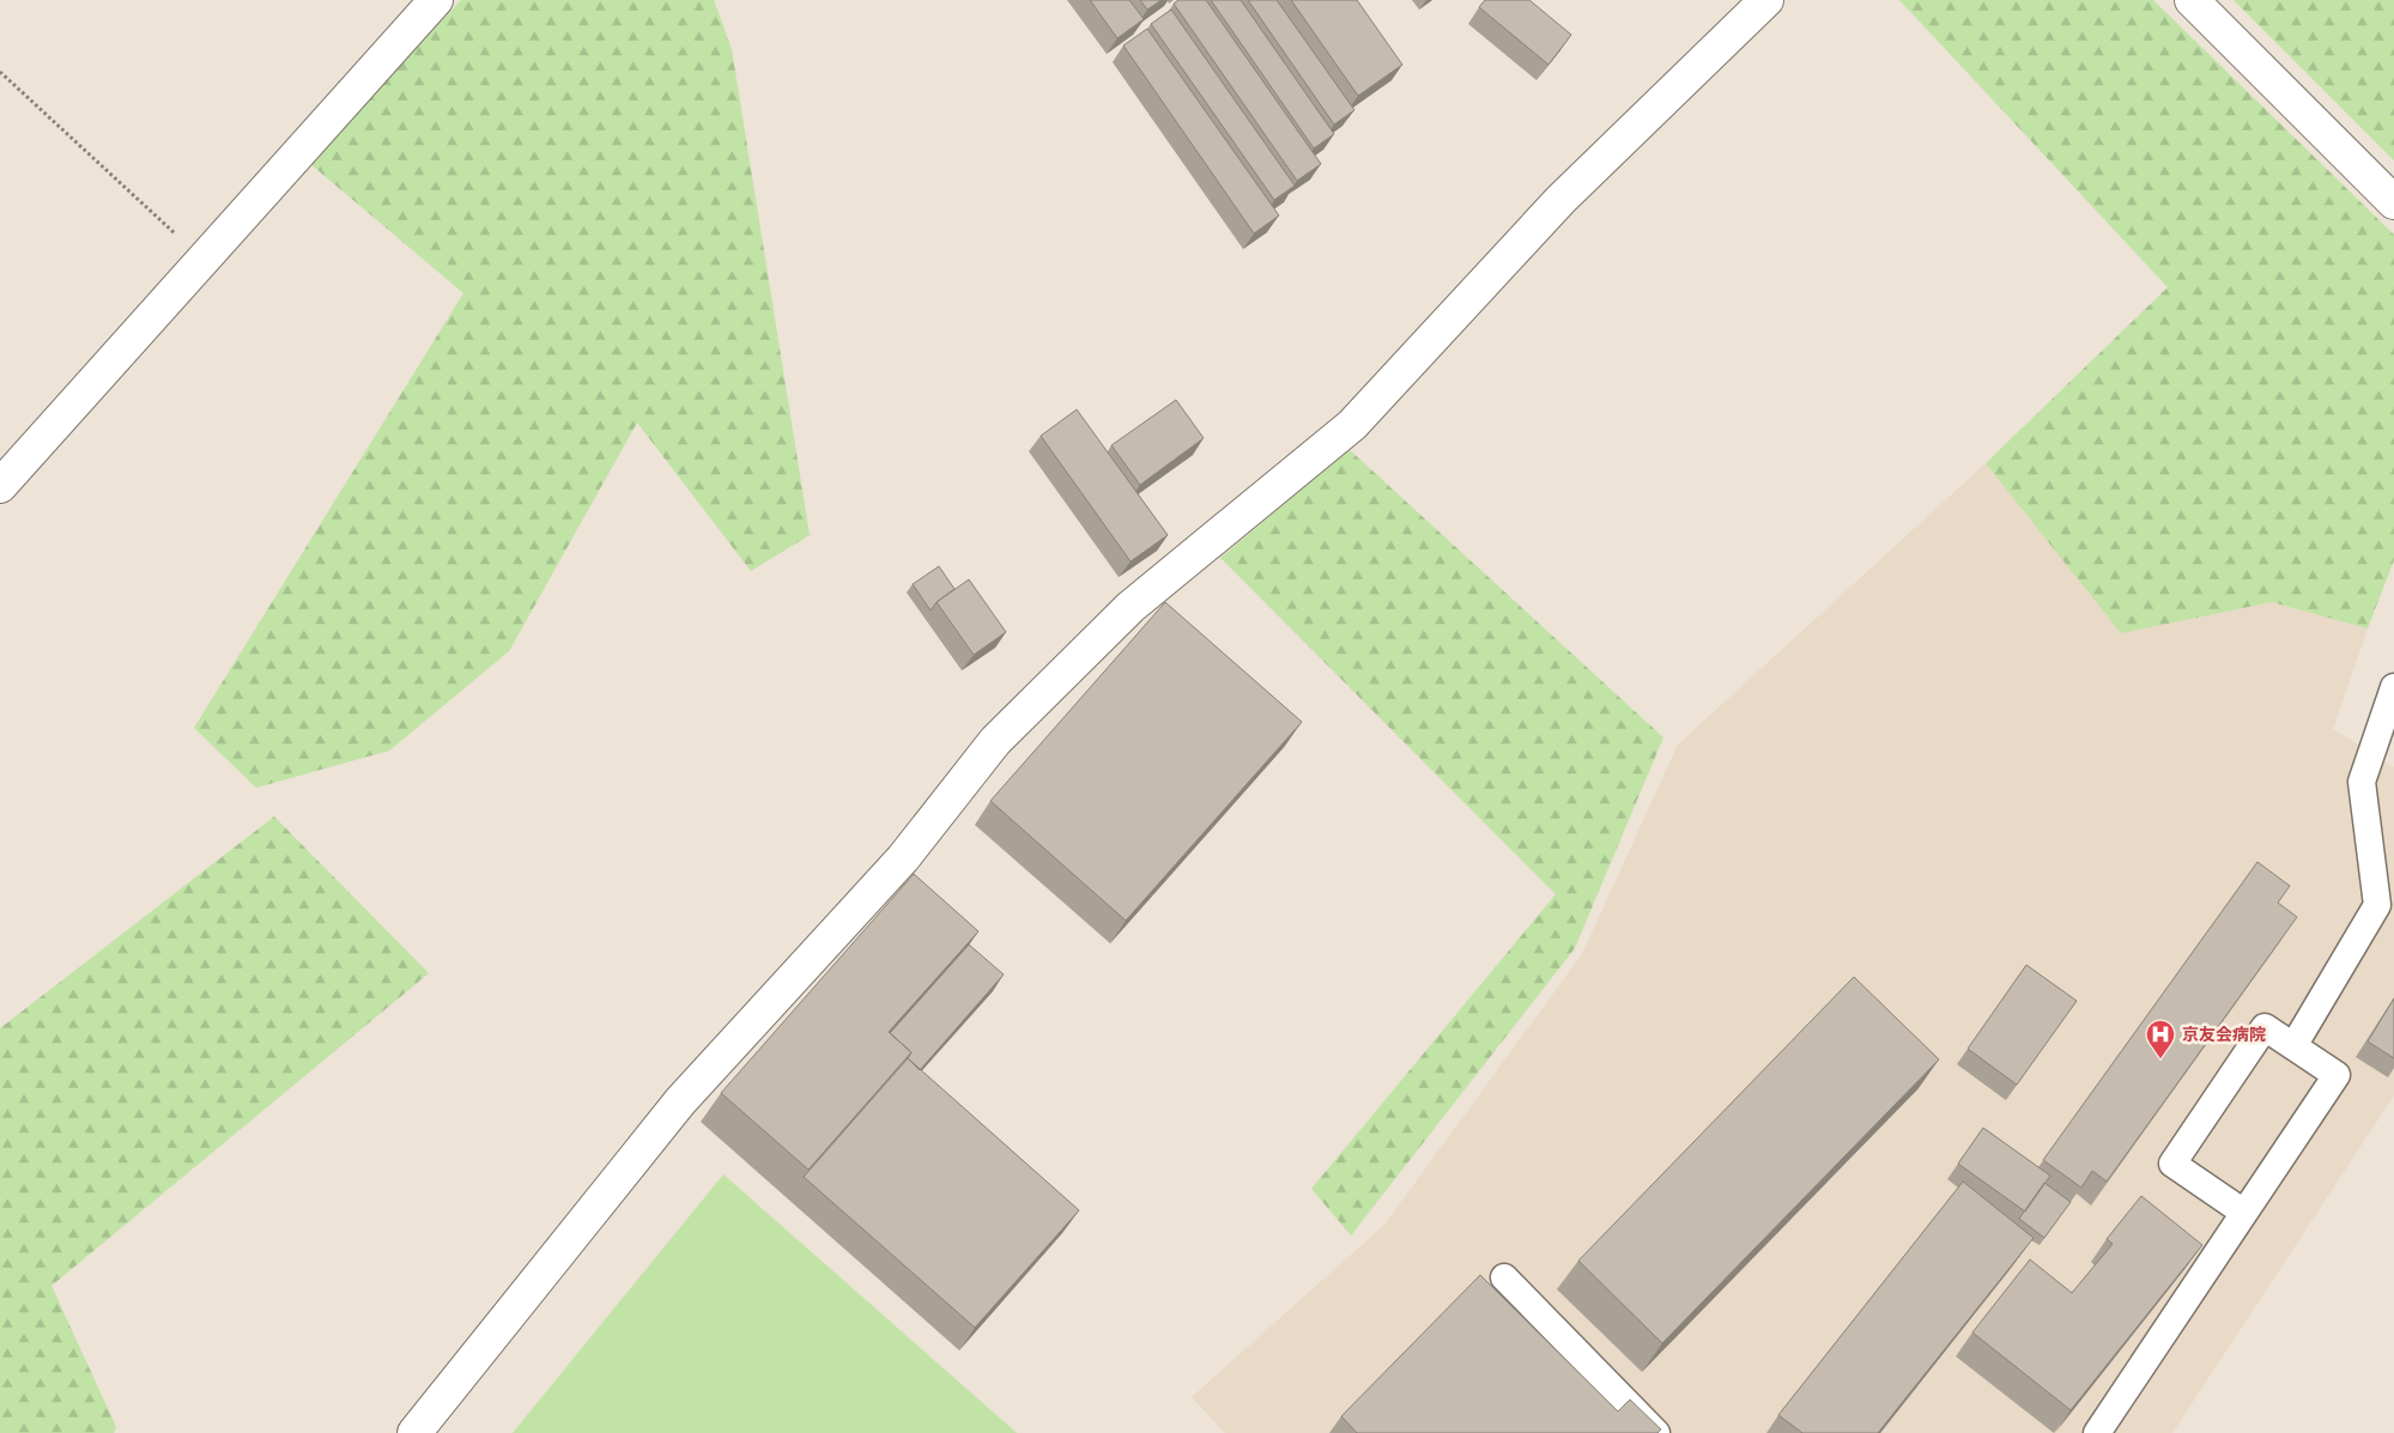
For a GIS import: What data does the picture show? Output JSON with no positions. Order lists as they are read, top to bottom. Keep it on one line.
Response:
{"places":{"hospital":["京友会病院"]}}
